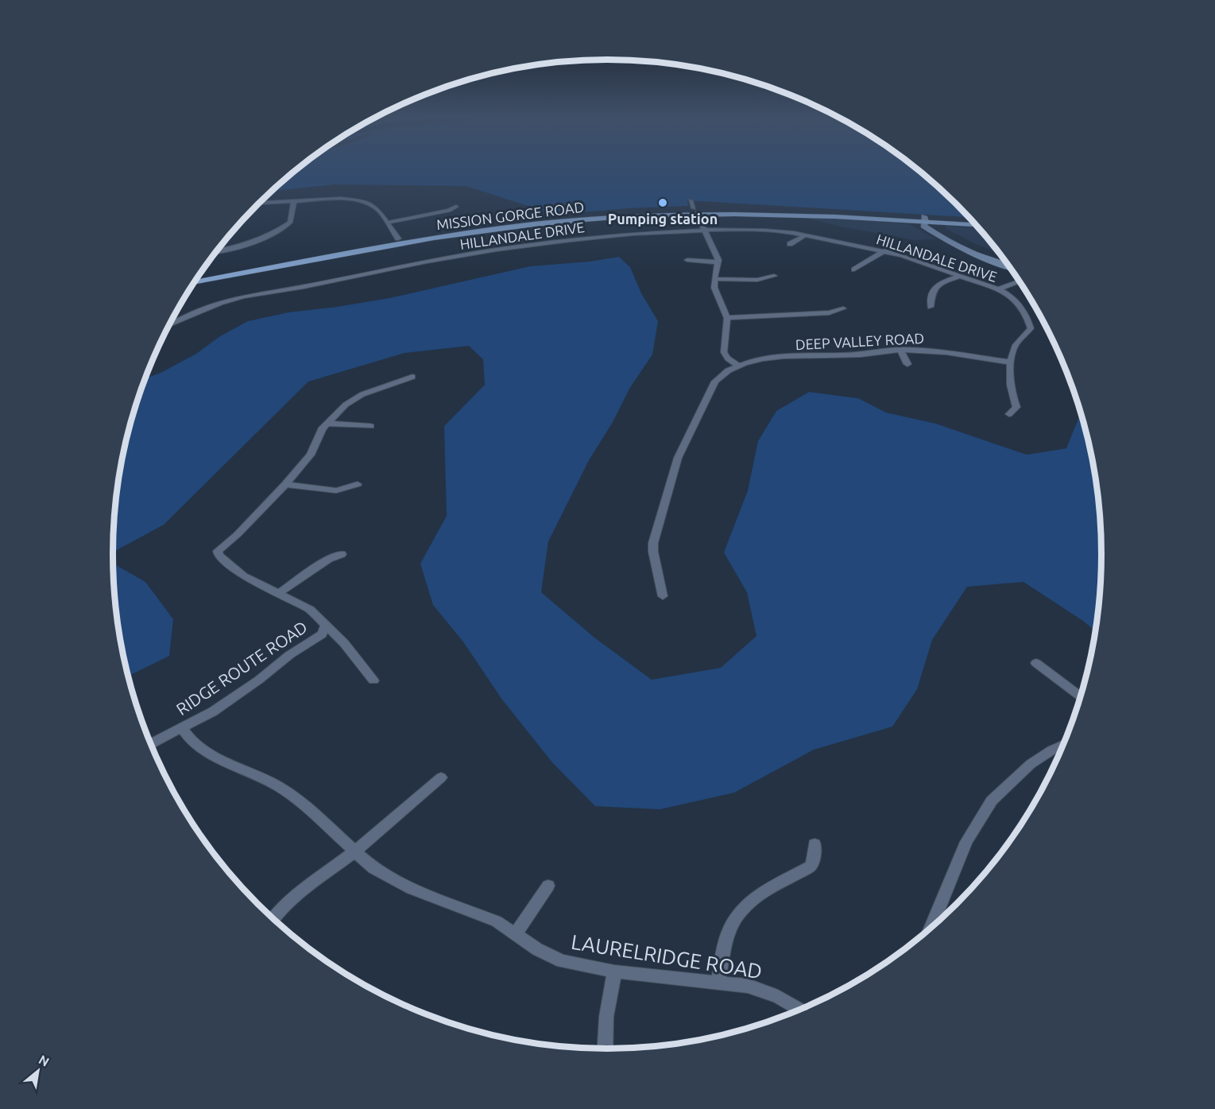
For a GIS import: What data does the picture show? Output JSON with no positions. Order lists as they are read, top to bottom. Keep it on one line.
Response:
{"streets":{"main road":["MISSION GORGE ROAD"],"street":["HILLANDALE DRIVE","DEEP VALLEY ROAD","RIDGE ROUTE ROAD","LAURELRIDGE ROAD"]},"crossings":[["HILLANDALE DRIVE","DEEP VALLEY ROAD"],["RIDGE ROUTE ROAD","LAURELRIDGE ROAD"]],"places":["Pumping station"],"north":"top right"}
